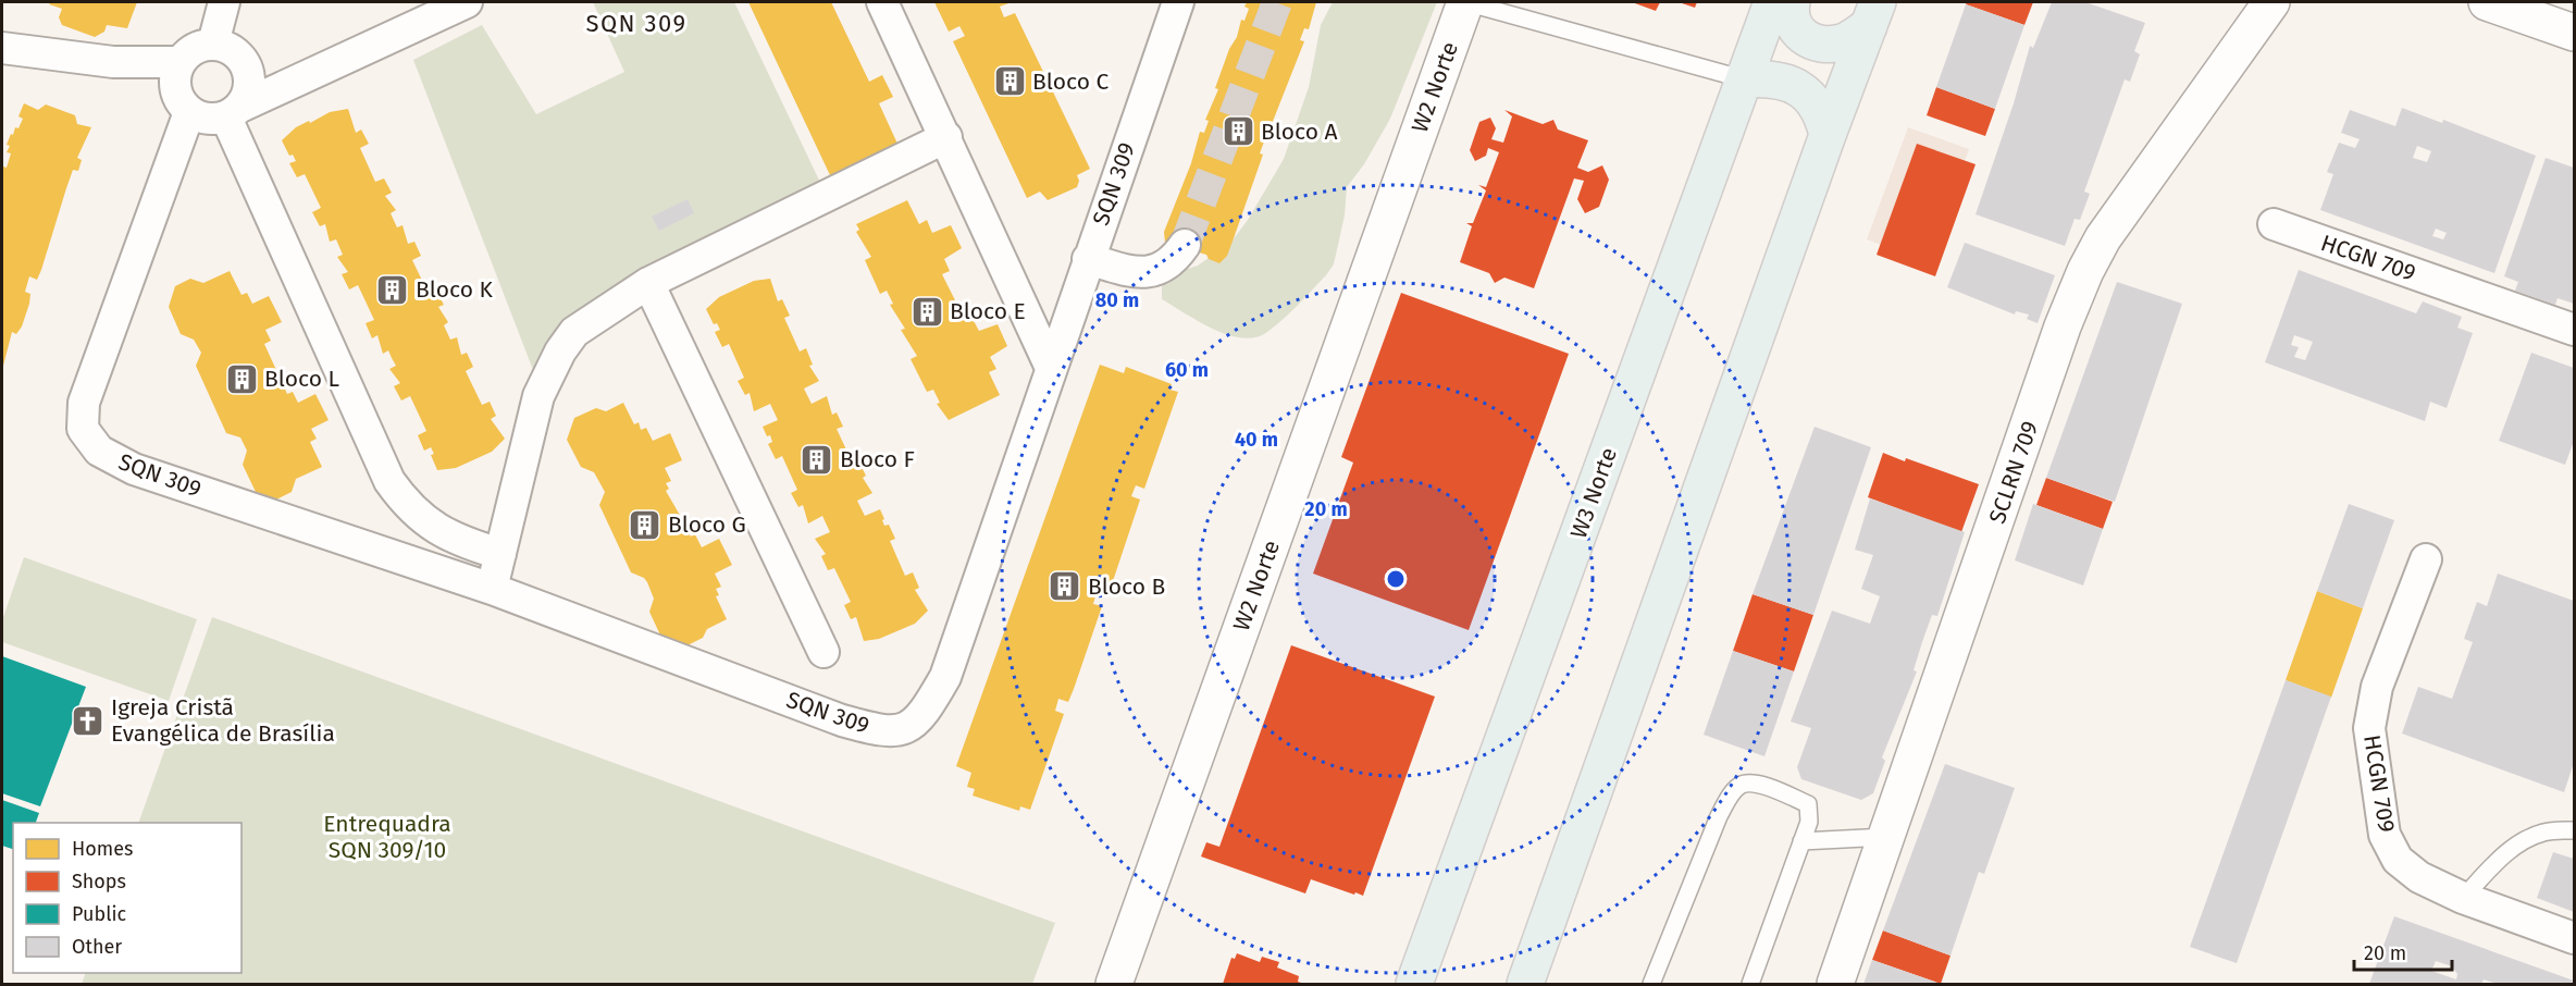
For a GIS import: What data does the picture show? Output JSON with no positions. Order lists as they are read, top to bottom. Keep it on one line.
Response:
{"streets":{"main road":["W3 Norte"],"street":["W2 Norte","SQN 309","HCGN 709","SCLRN 709"]},"districts":["SQN 309"],"parks":["Entrequadra SQN 309/10"],"places":{"building":["Bloco C","Bloco A","Bloco K","Bloco E","Bloco L","Bloco F","Bloco G","Bloco B"],"church":["Igreja Cristã Evangélica de Brasília"]},"legend":["Homes","Shops","Public","Other"],"scale_bar":"20 m","rings":["80 m","60 m","40 m","20 m"]}
